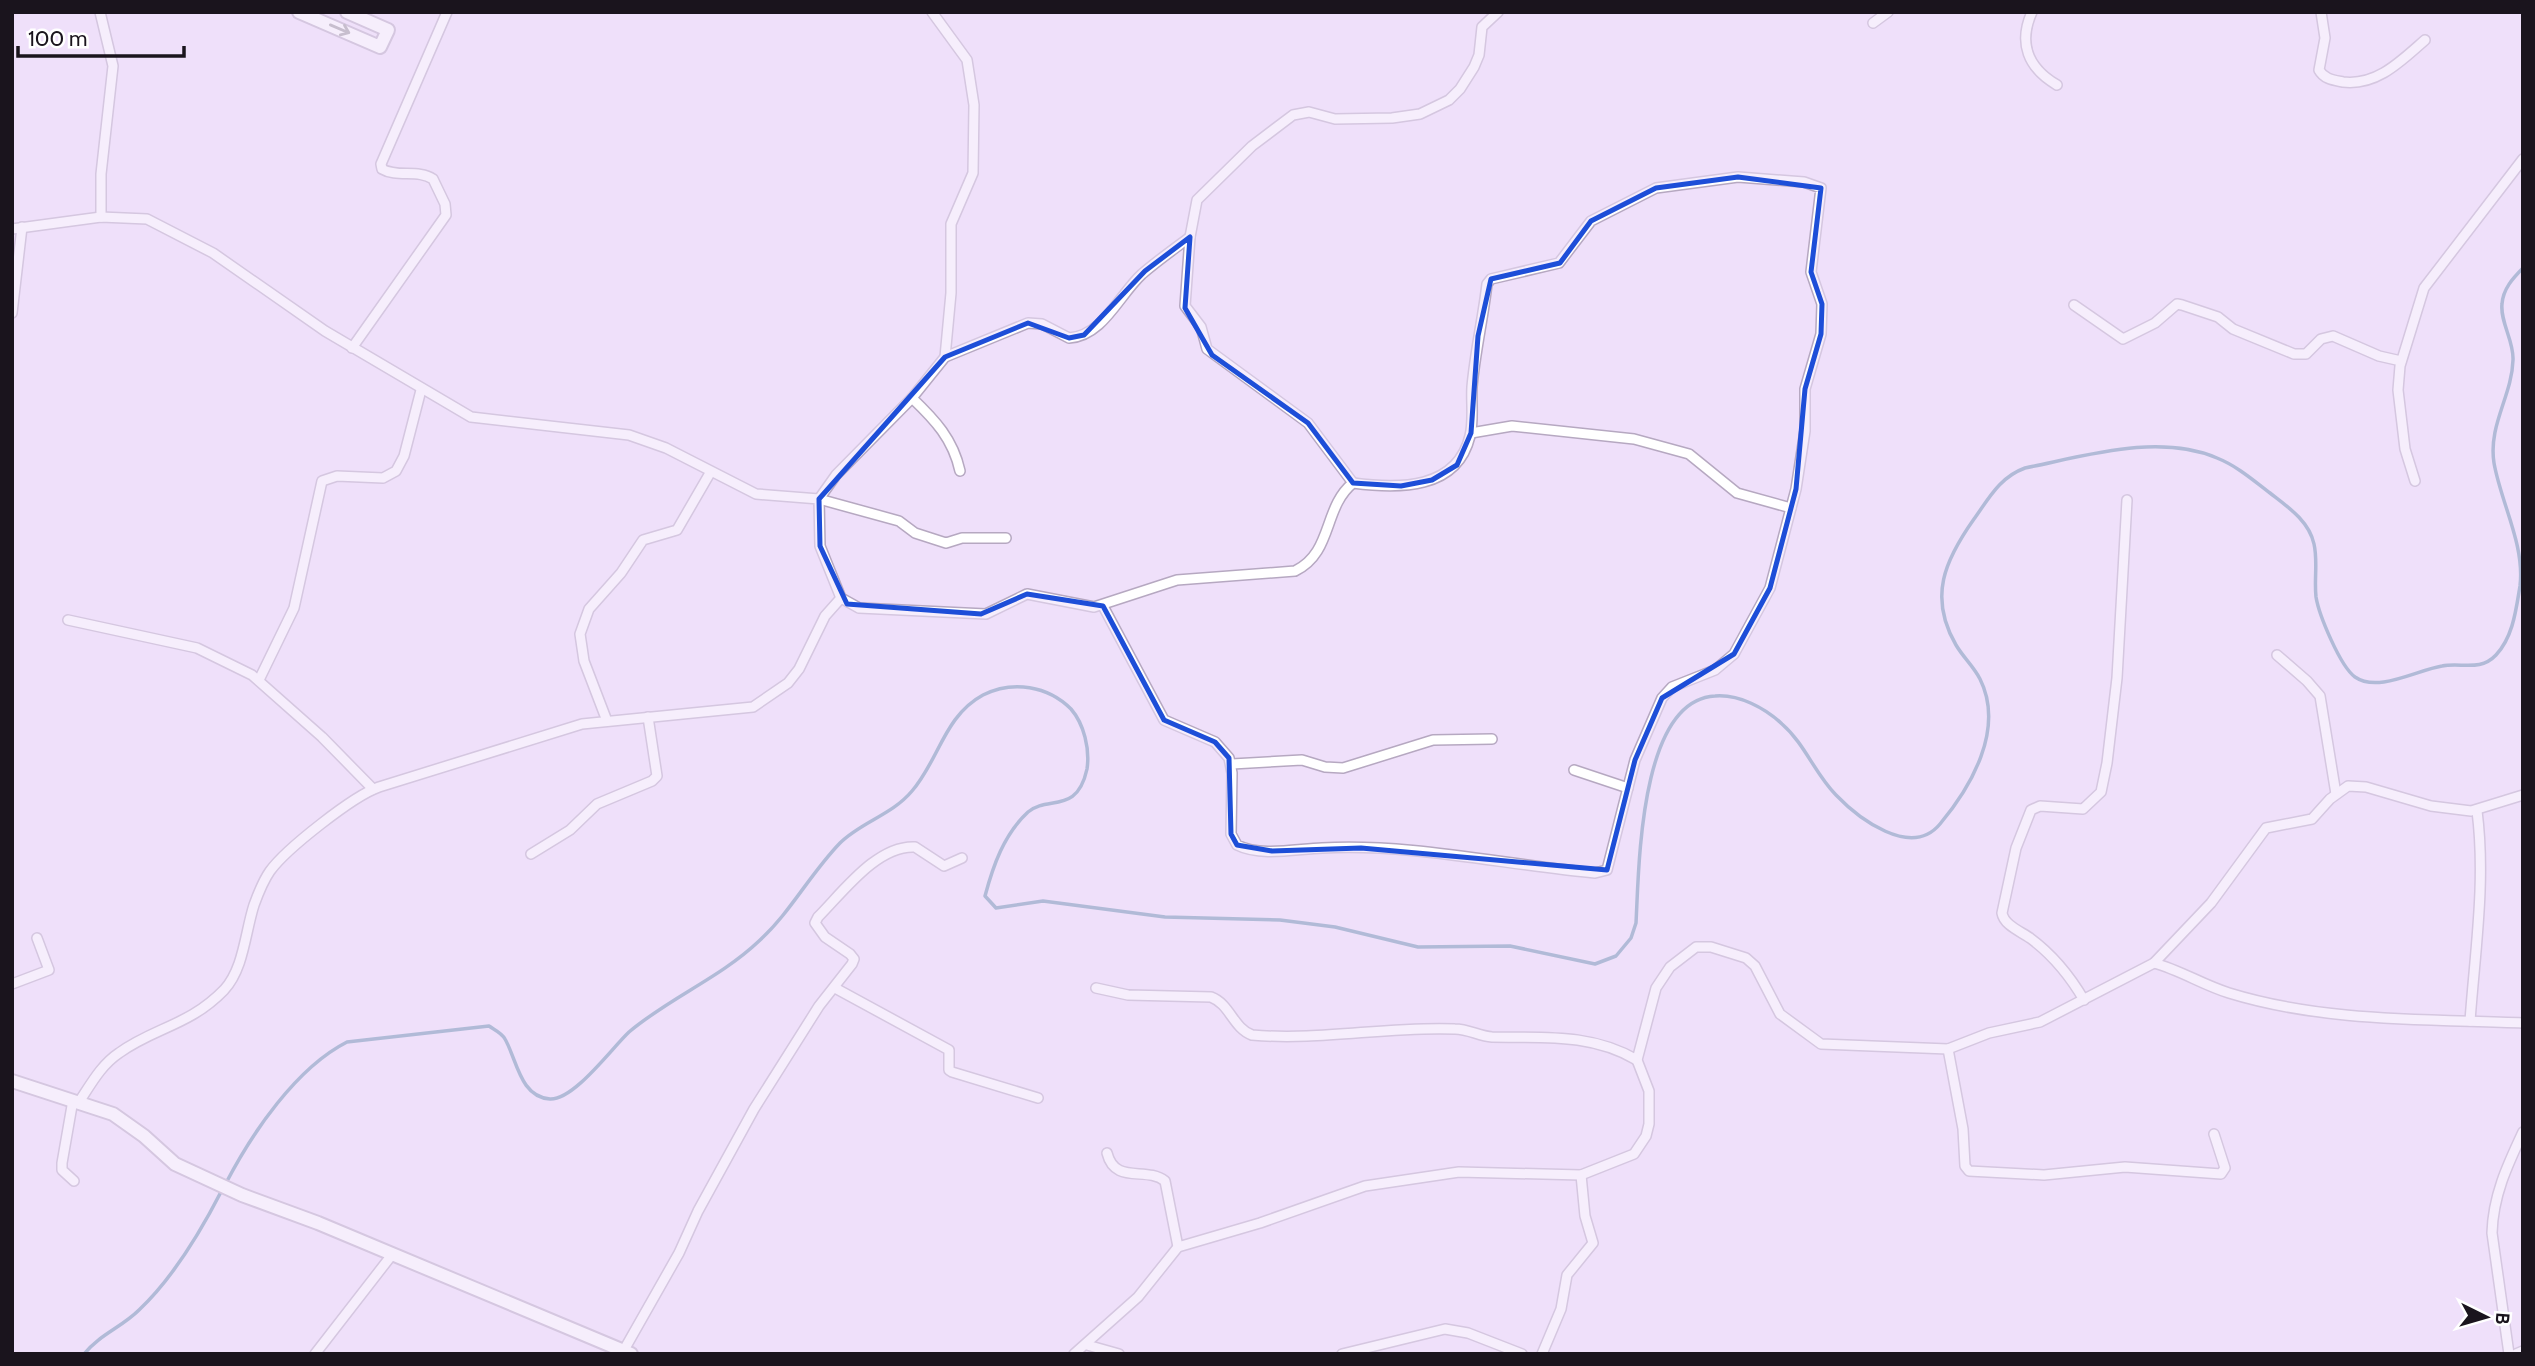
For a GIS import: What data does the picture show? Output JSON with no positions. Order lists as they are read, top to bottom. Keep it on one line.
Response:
{"scale_bar":"100 m","north":"right"}
